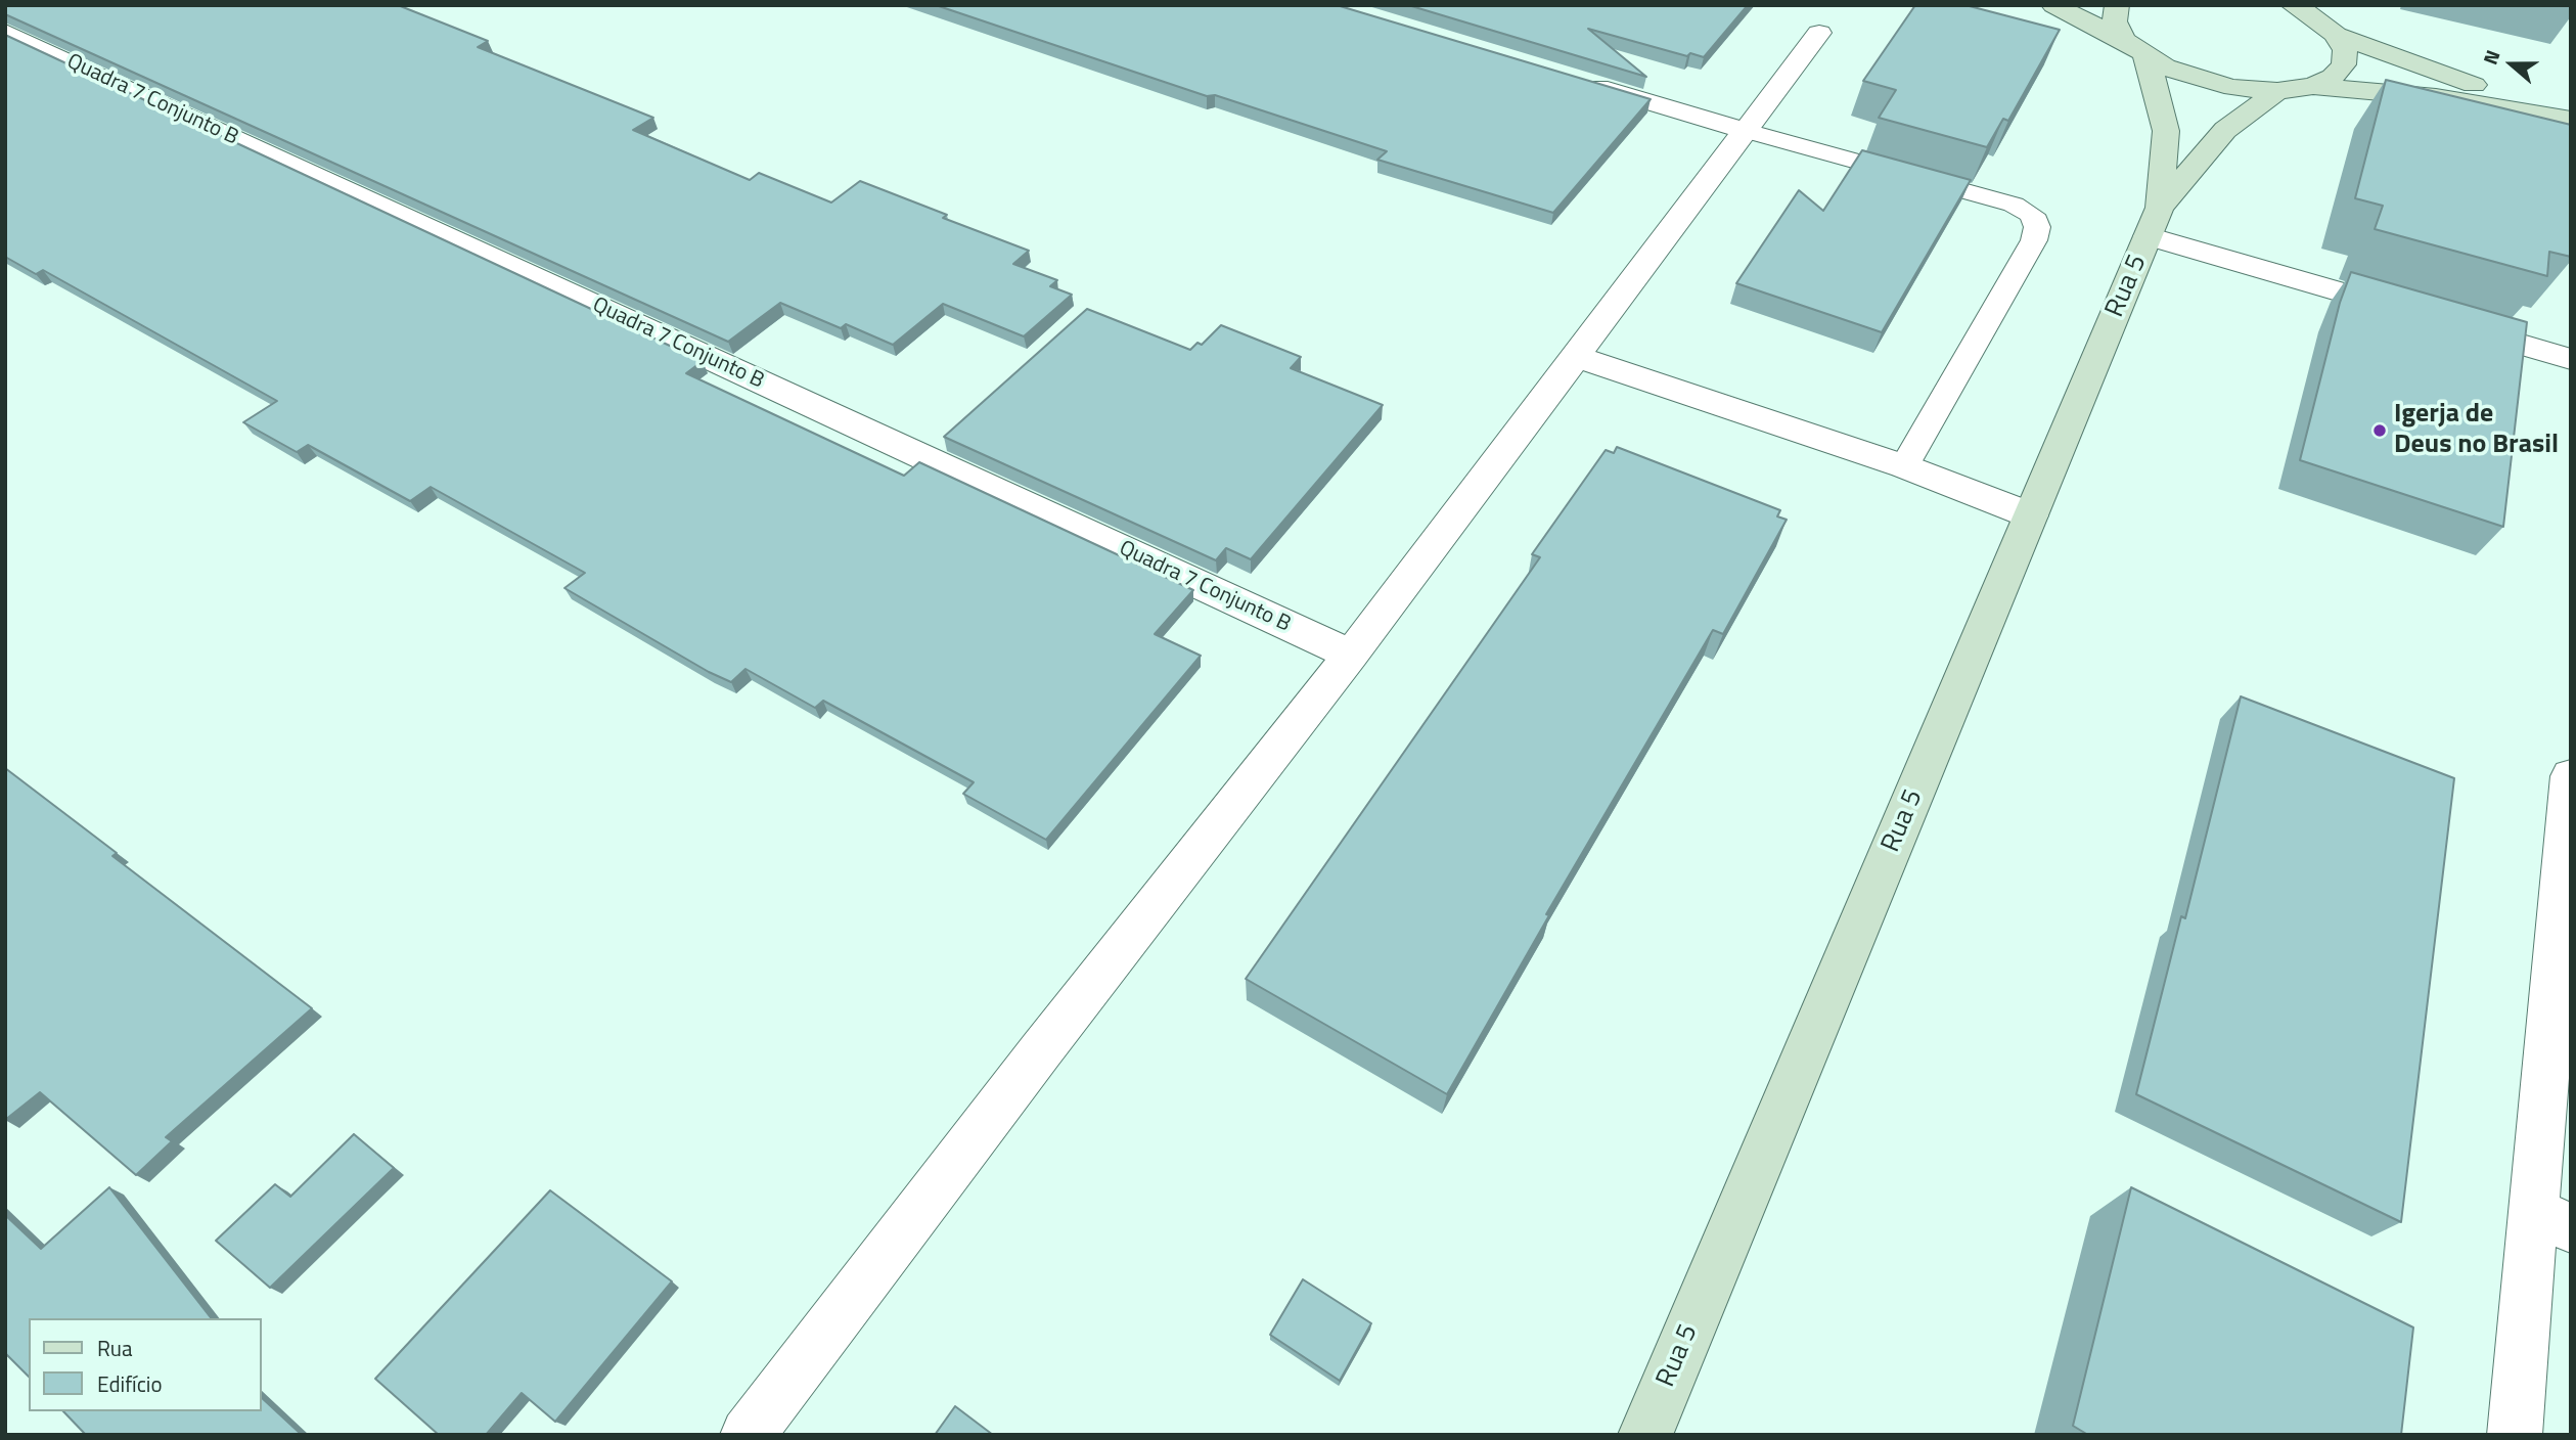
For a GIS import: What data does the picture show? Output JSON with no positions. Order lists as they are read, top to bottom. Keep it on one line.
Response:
{"streets":{"street":["Quadra 7 Conjunto B","Rua 5"]},"places":["Igerja de Deus no Brasil"],"legend":["Rua","Edifício"],"north":"left"}
